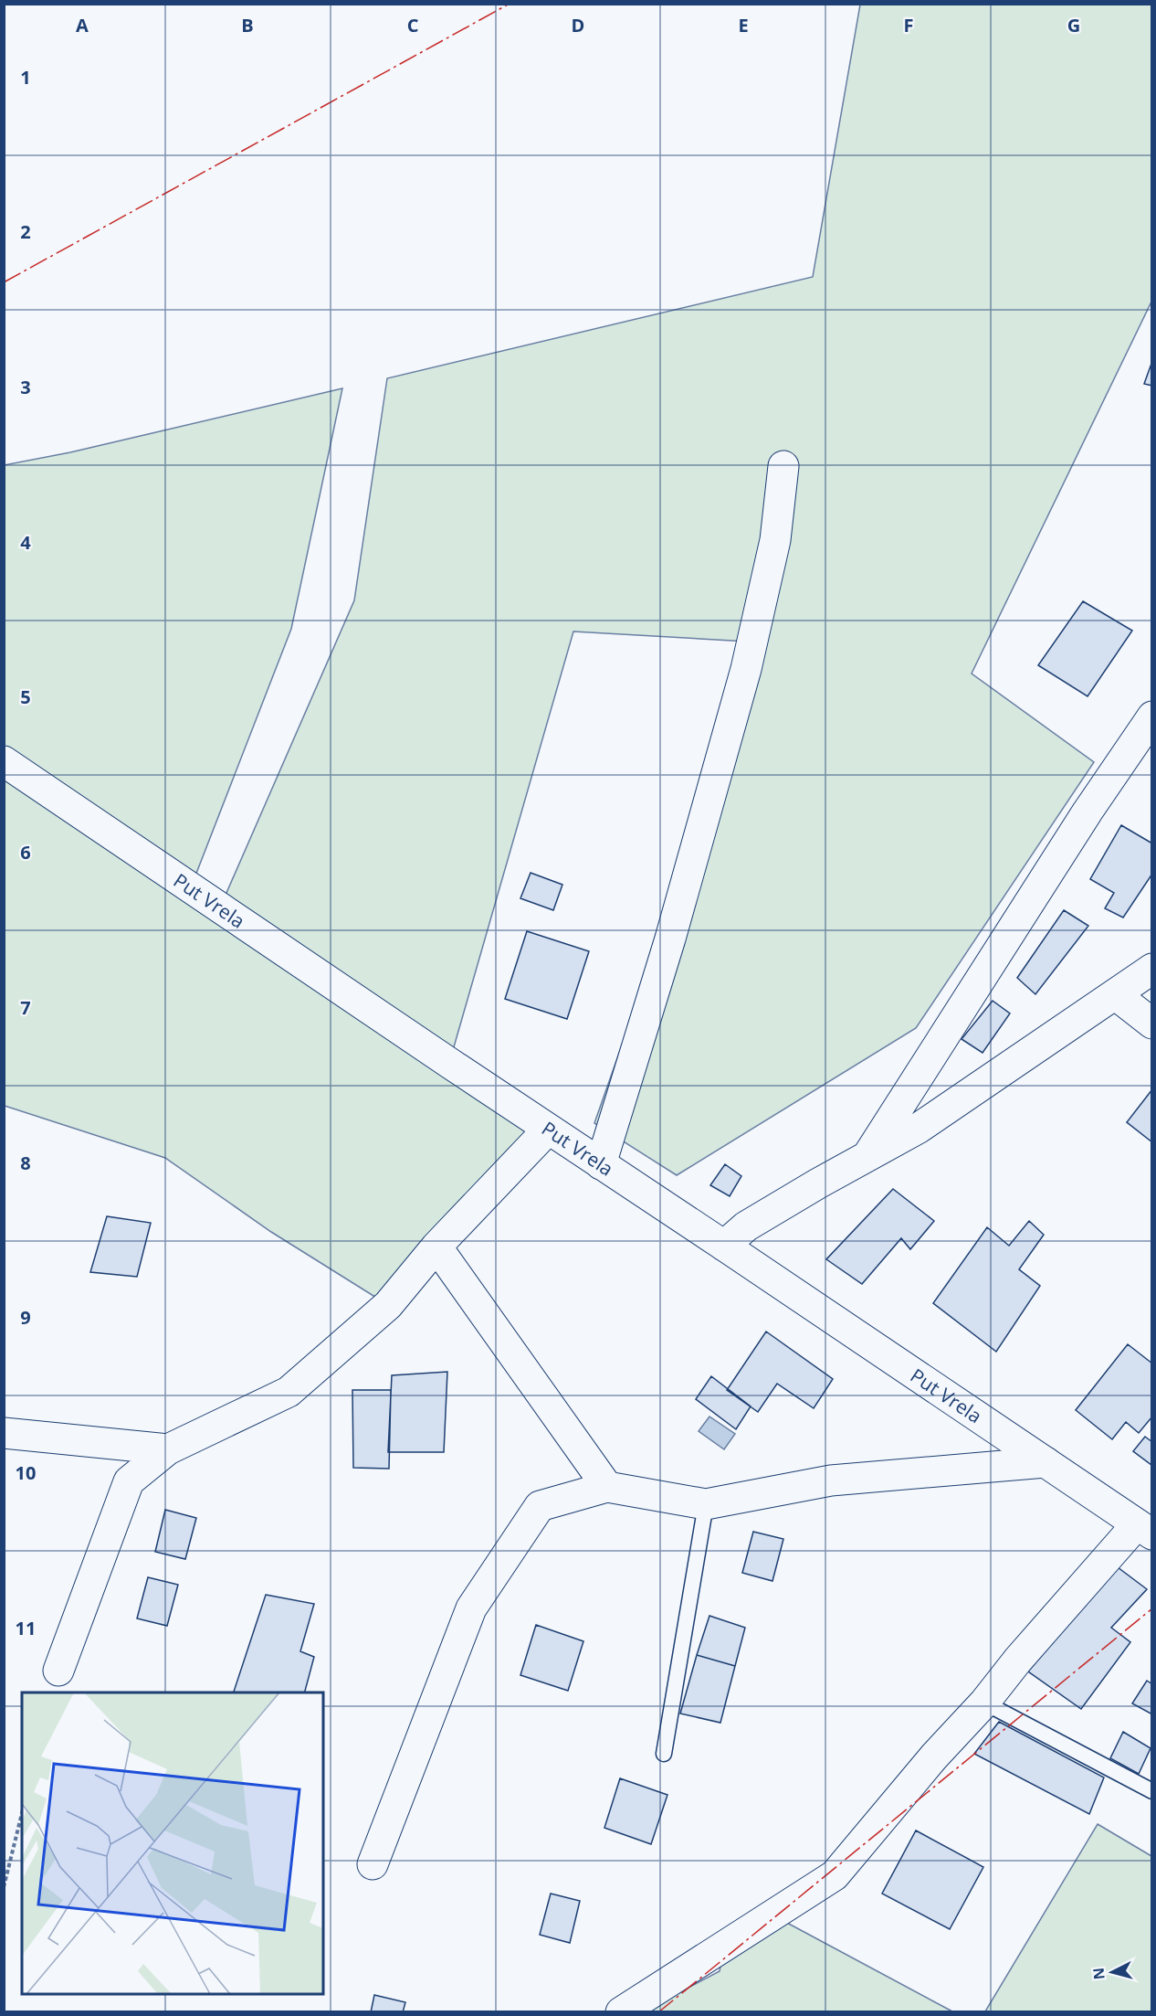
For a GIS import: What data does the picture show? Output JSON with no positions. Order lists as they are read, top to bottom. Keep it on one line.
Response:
{"streets":{"street":["Put Vrela"]},"north":"left","grid":{"columns":["A","B","C","D","E","F","G"],"rows":["1","2","3","4","5","6","7","8","9","10","11"]}}
